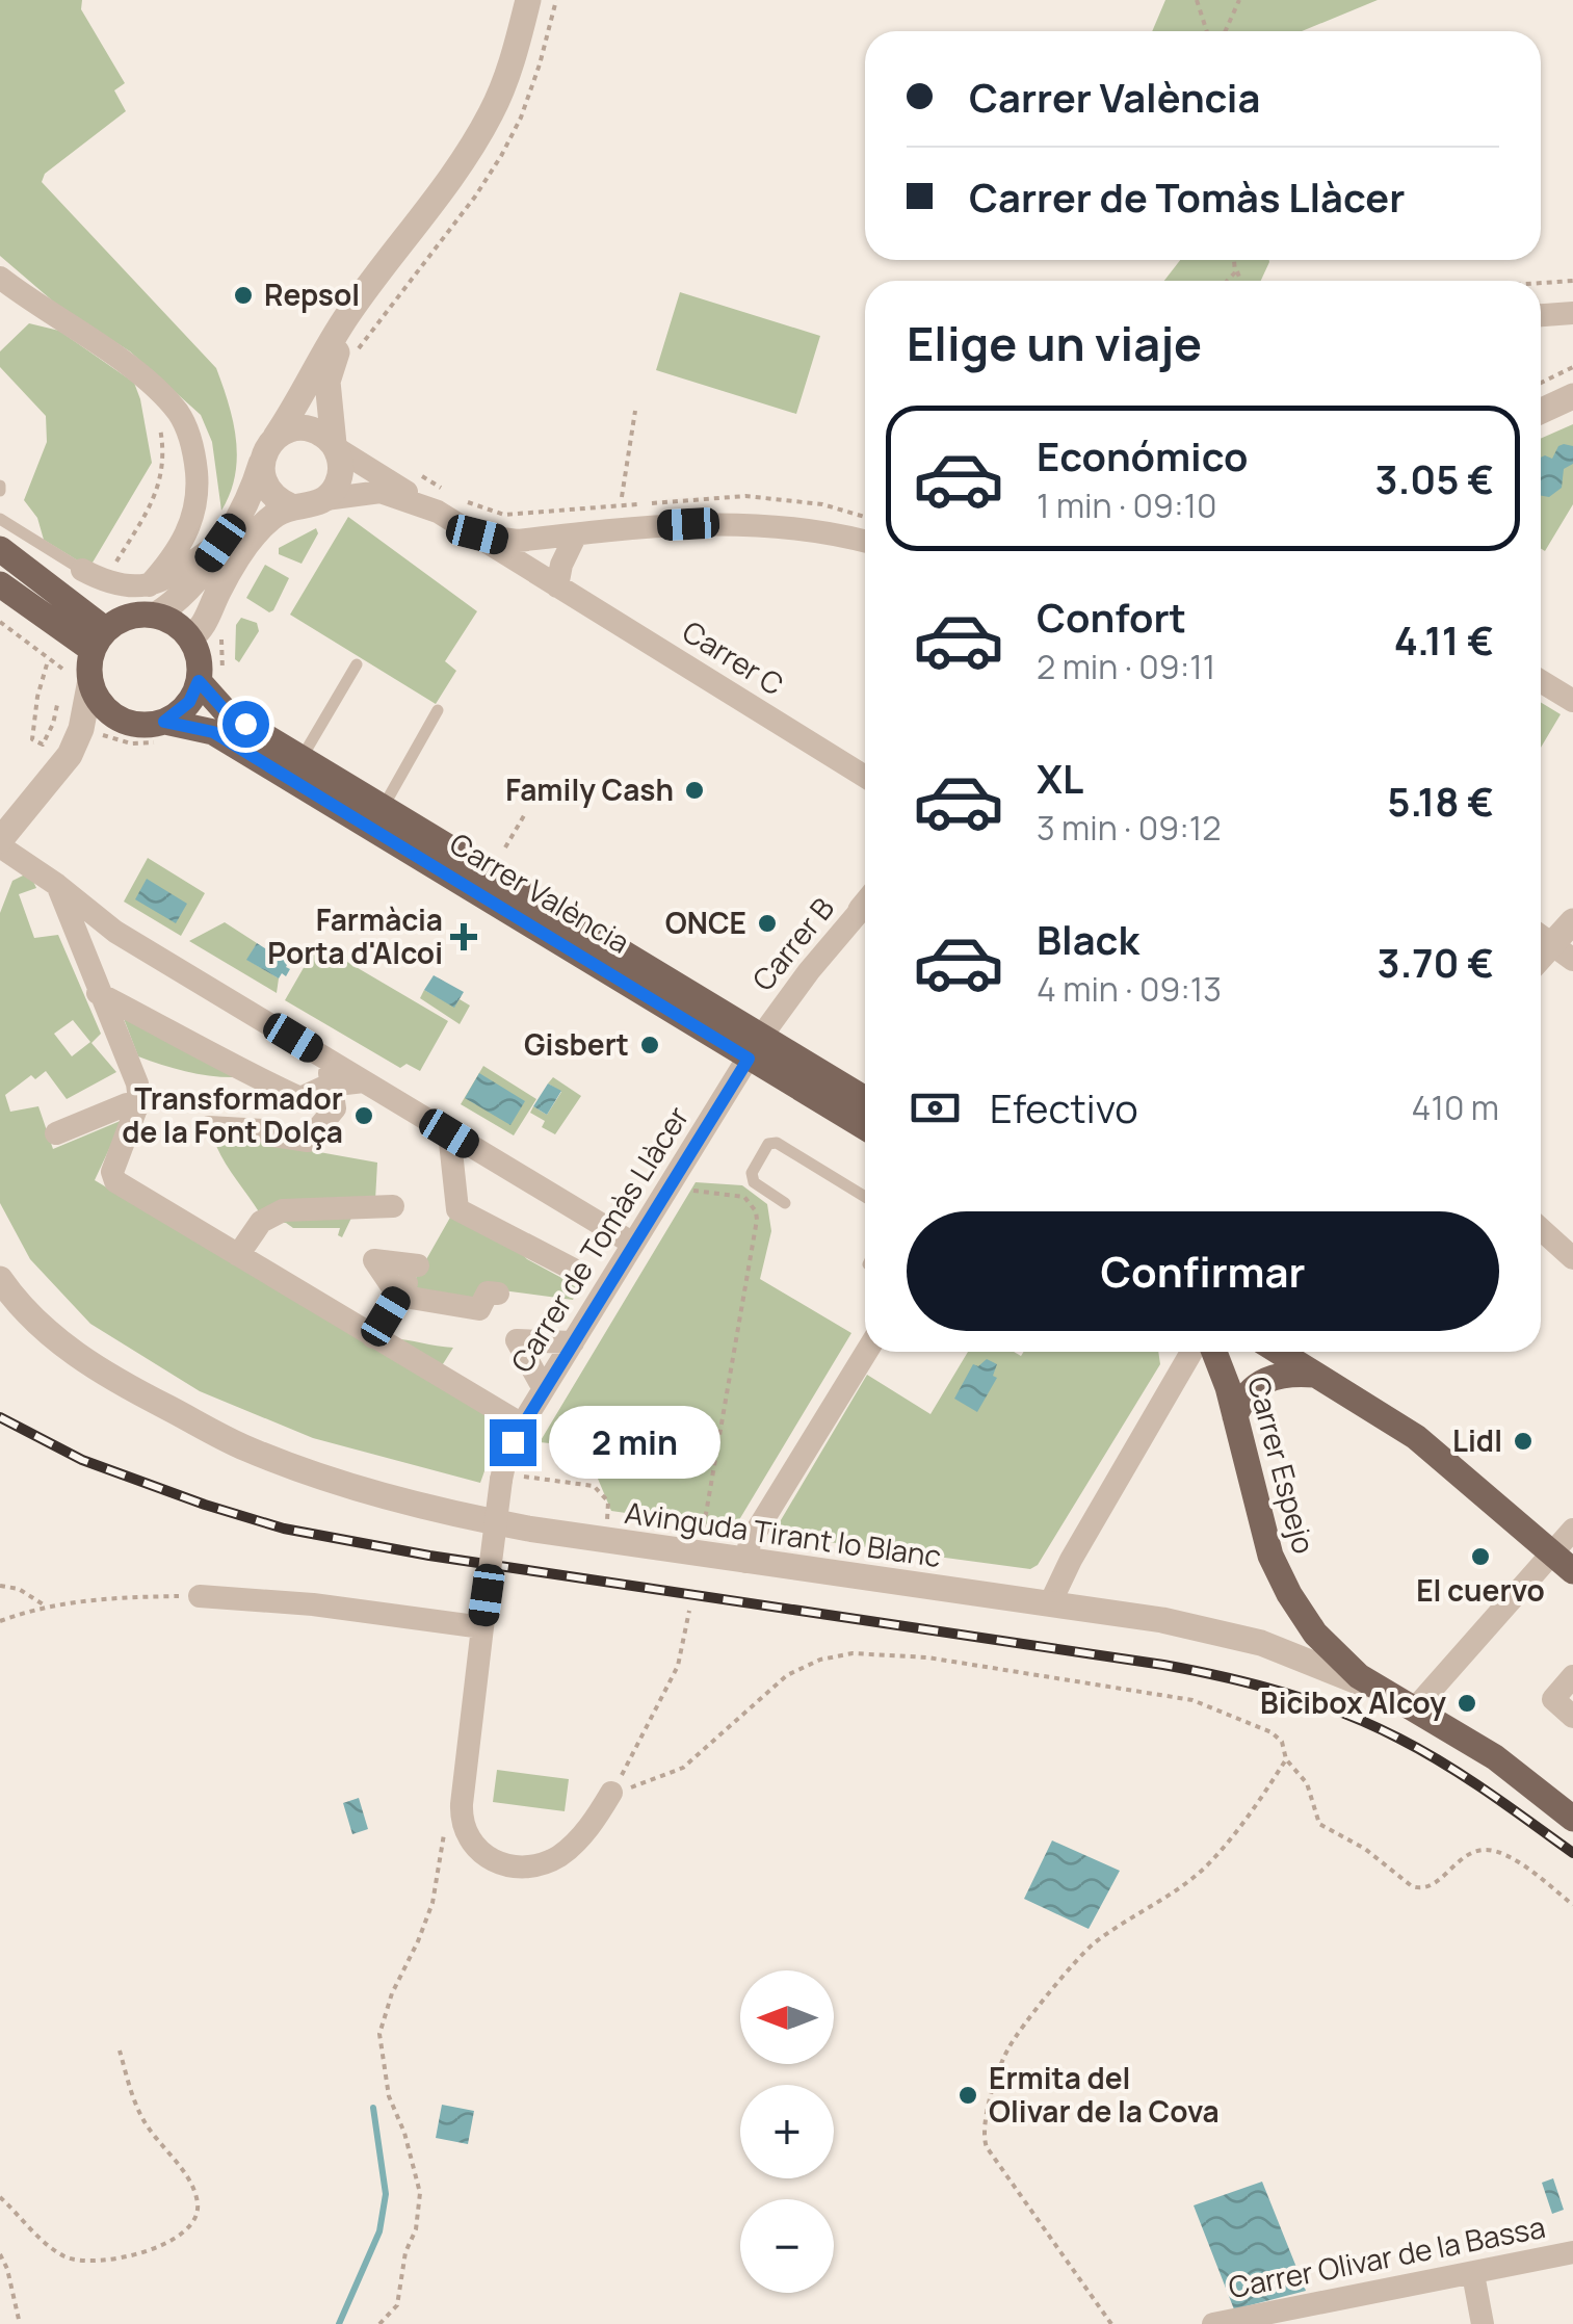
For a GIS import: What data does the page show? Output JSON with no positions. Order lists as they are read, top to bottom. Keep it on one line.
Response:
{"streets":{"main road":["Carrer València","Carrer Espejo","Avinguda Tirant lo Blanc"],"street":["Carrer C","Carrer B","Carrer de Tomàs Llàcer","Carrer Olivar de la Bassa"]},"crossings":[["Carrer València","Carrer B"],["Carrer València","Carrer de Tomàs Llàcer"],["Carrer B","Carrer de Tomàs Llàcer"],["Carrer Espejo","Avinguda Tirant lo Blanc"]],"places":{"other":["Repsol","Family Cash","ONCE","Gisbert","Transformador de la Font Dolça","Lidl","El cuervo","Bicibox Alcoy","Ermita del Olivar de la Cova"],"health":["Farmàcia Porta d'Alcoi"]},"north":"left","page":{"banner":["Carrer València","Carrer de Tomàs Llàcer"],"heading":"Elige un viaje","list":[{"name":"Económico","note":"1 min · 09:10","value":"3.05 €"},{"name":"Confort","note":"2 min · 09:11","value":"4.11 €"},{"name":"XL","note":"3 min · 09:12","value":"5.18 €"},{"name":"Black","note":"4 min · 09:13","value":"3.70 €"}],"pay":["Efectivo","410 m"],"buttons":"Confirmar","bubble":"2 min","map_buttons":["+","−"]}}
